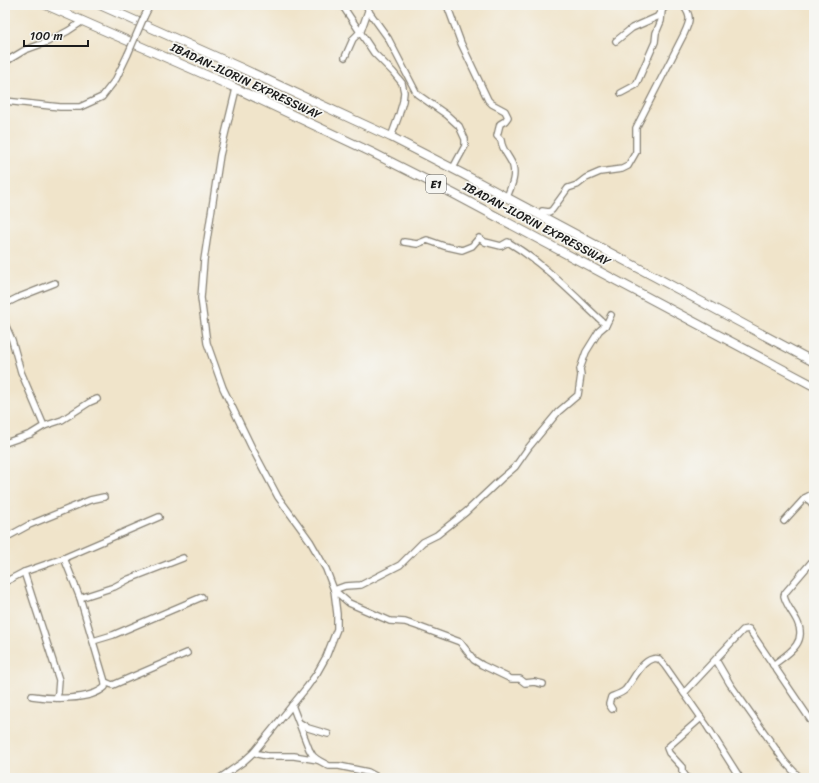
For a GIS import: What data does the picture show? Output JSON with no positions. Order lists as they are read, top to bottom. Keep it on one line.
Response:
{"streets":{"highway":["IBADAN-ILORIN EXPRESSWAY","E1"]},"scale_bar":"100 m"}
